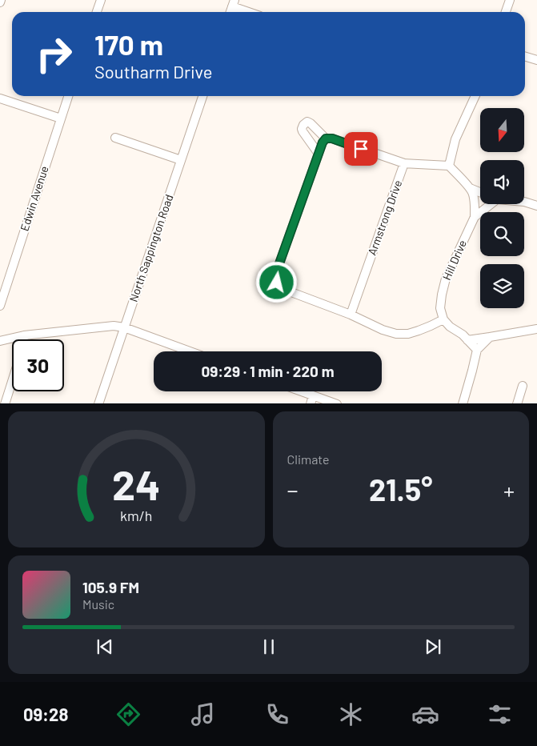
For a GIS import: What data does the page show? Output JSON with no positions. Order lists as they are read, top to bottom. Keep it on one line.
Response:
{"streets":{"street":["Edwin Avenue","Armstrong Drive","North Sappington Road","Hill Drive"]},"north":"bottom","page":{"turn":["170 m","Southarm Drive"],"limit":"30","trip":"09:29 · 1 min · 220 m","tile":"Climate","heat":["−","21.5°","+"],"song":["105.9 FM","Music"],"tabs":"09:28","gauge":["24","km/h"]}}
